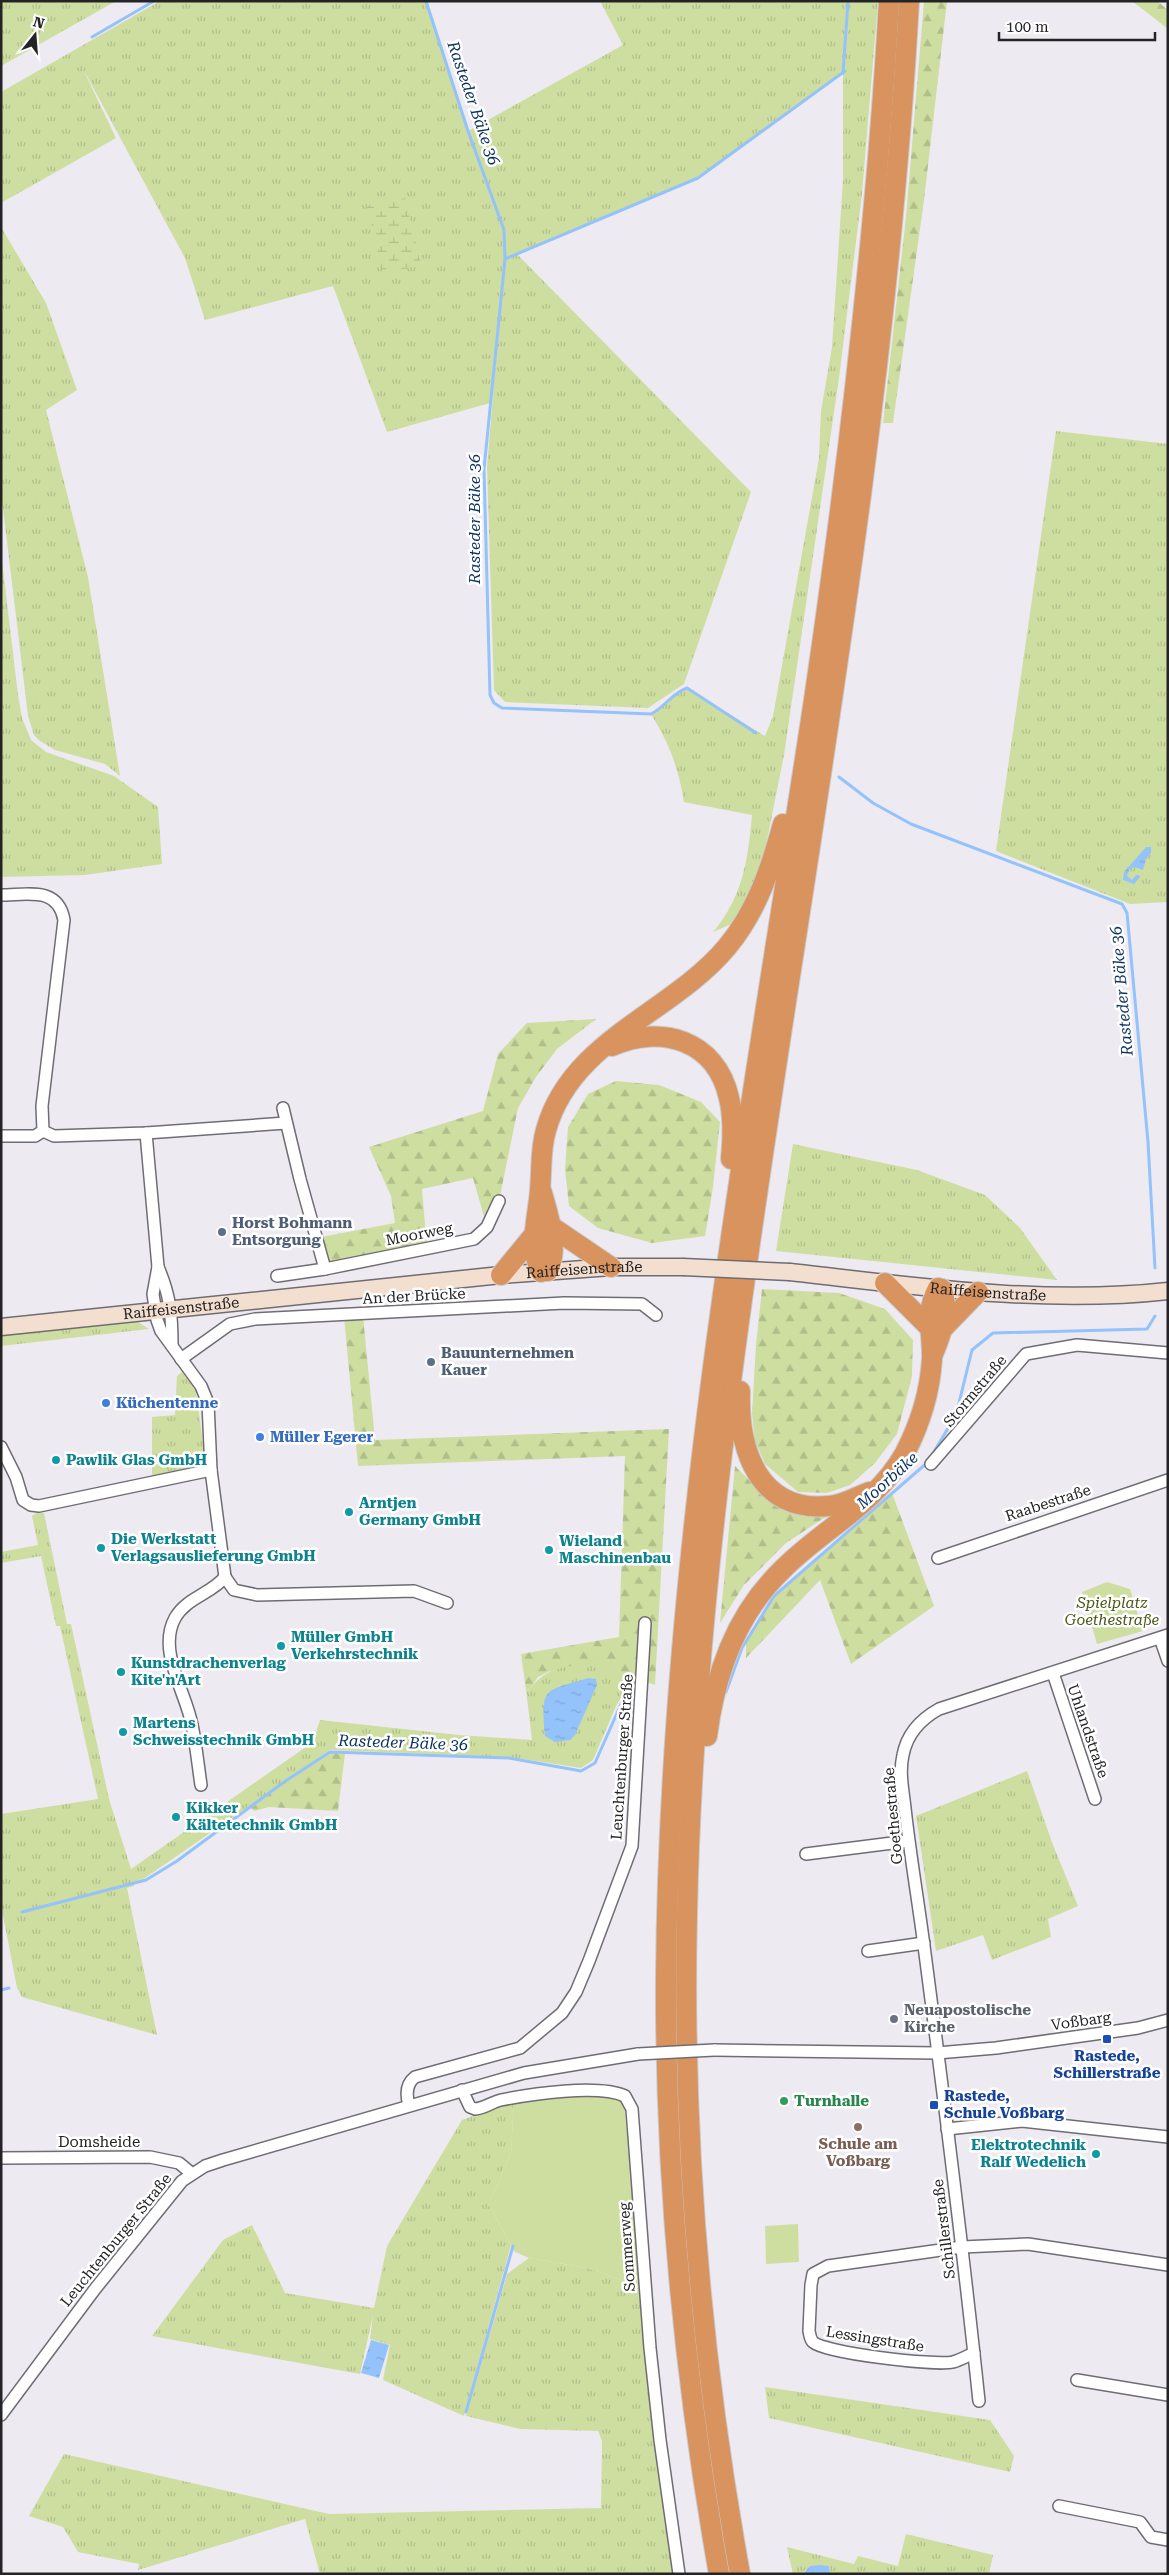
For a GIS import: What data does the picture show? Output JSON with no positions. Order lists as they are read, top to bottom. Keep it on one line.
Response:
{"streets":{"main road":["Raiffeisenstraße"],"street":["Moorweg","An der Brücke","Stormstraße","Raabestraße","Uhlandstraße","Leuchtenburger Straße","Goethestraße","Voßbarg","Domsheide","Schillerstraße","Sommerweg","Lessingstraße"]},"crossings":[["Uhlandstraße","Goethestraße"],["Leuchtenburger Straße","Goethestraße"],["Leuchtenburger Straße","Voßbarg"],["Leuchtenburger Straße","Domsheide"],["Leuchtenburger Straße","Schillerstraße"],["Leuchtenburger Straße","Sommerweg"],["Goethestraße","Voßbarg"],["Goethestraße","Schillerstraße"],["Voßbarg","Schillerstraße"],["Schillerstraße","Lessingstraße"]],"water":["Rasteder Bäke 36","Moorbäke"],"parks":["Spielplatz Goethestraße"],"places":{"other":["Horst Bohmann Entsorgung","Bauunternehmen Kauer","Küchentenne","Müller Egerer","Pawlik Glas GmbH","Arntjen Germany GmbH","Die Werkstatt Verlagsauslieferung GmbH","Wieland Maschinenbau","Müller GmbH Verkehrstechnik","Kunstdrachenverlag Kite'n'Art","Martens Schweisstechnik GmbH","Kikker Kältetechnik GmbH","Neuapostolische Kirche","Turnhalle","Schule am Voßbarg","Elektrotechnik Ralf Wedelich"],"transit":["Rastede, Schillerstraße","Rastede, Schule Voßbarg"]},"scale_bar":"100 m","north":"top"}
